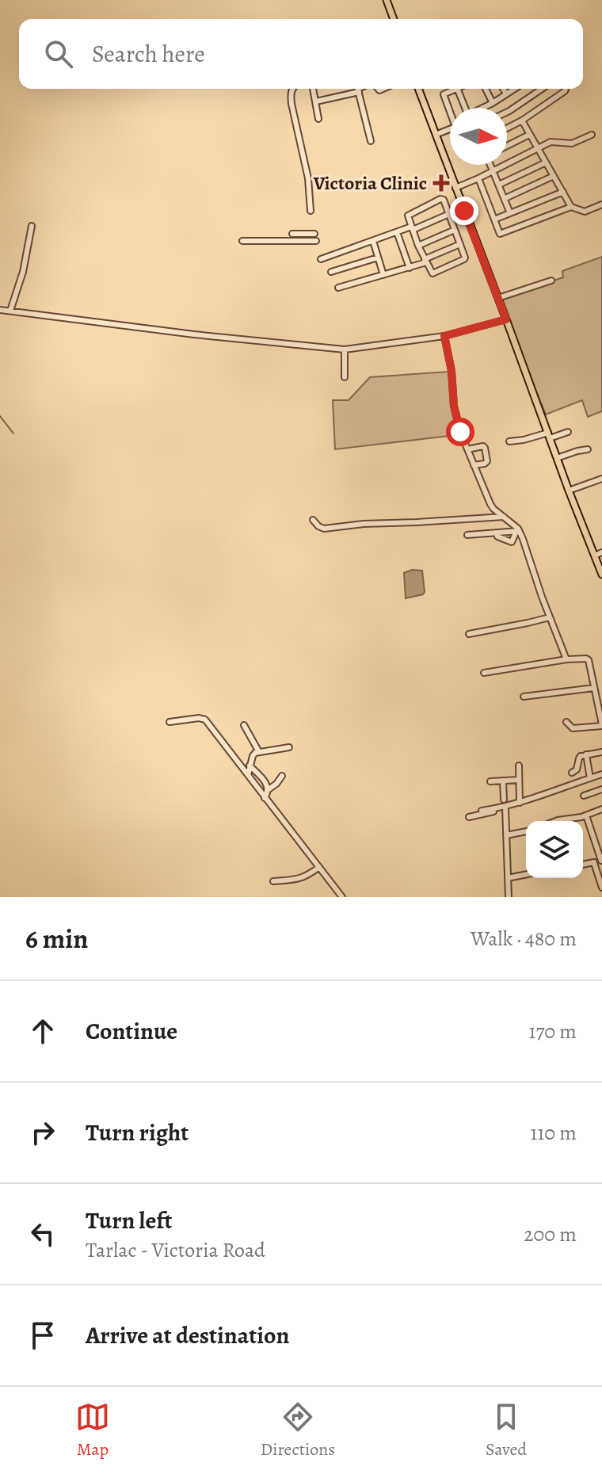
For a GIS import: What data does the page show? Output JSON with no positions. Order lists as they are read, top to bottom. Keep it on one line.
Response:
{"places":{"health":["Victoria Clinic"]},"north":"right","page":{"search":"Search here","heading":["6 min","Walk · 480 m"],"list":[["Continue","170 m"],["Turn right","110 m"],["Turn left","Tarlac - Victoria Road","200 m"],"Arrive at destination"],"nav":["Map","Directions","Saved"]}}
